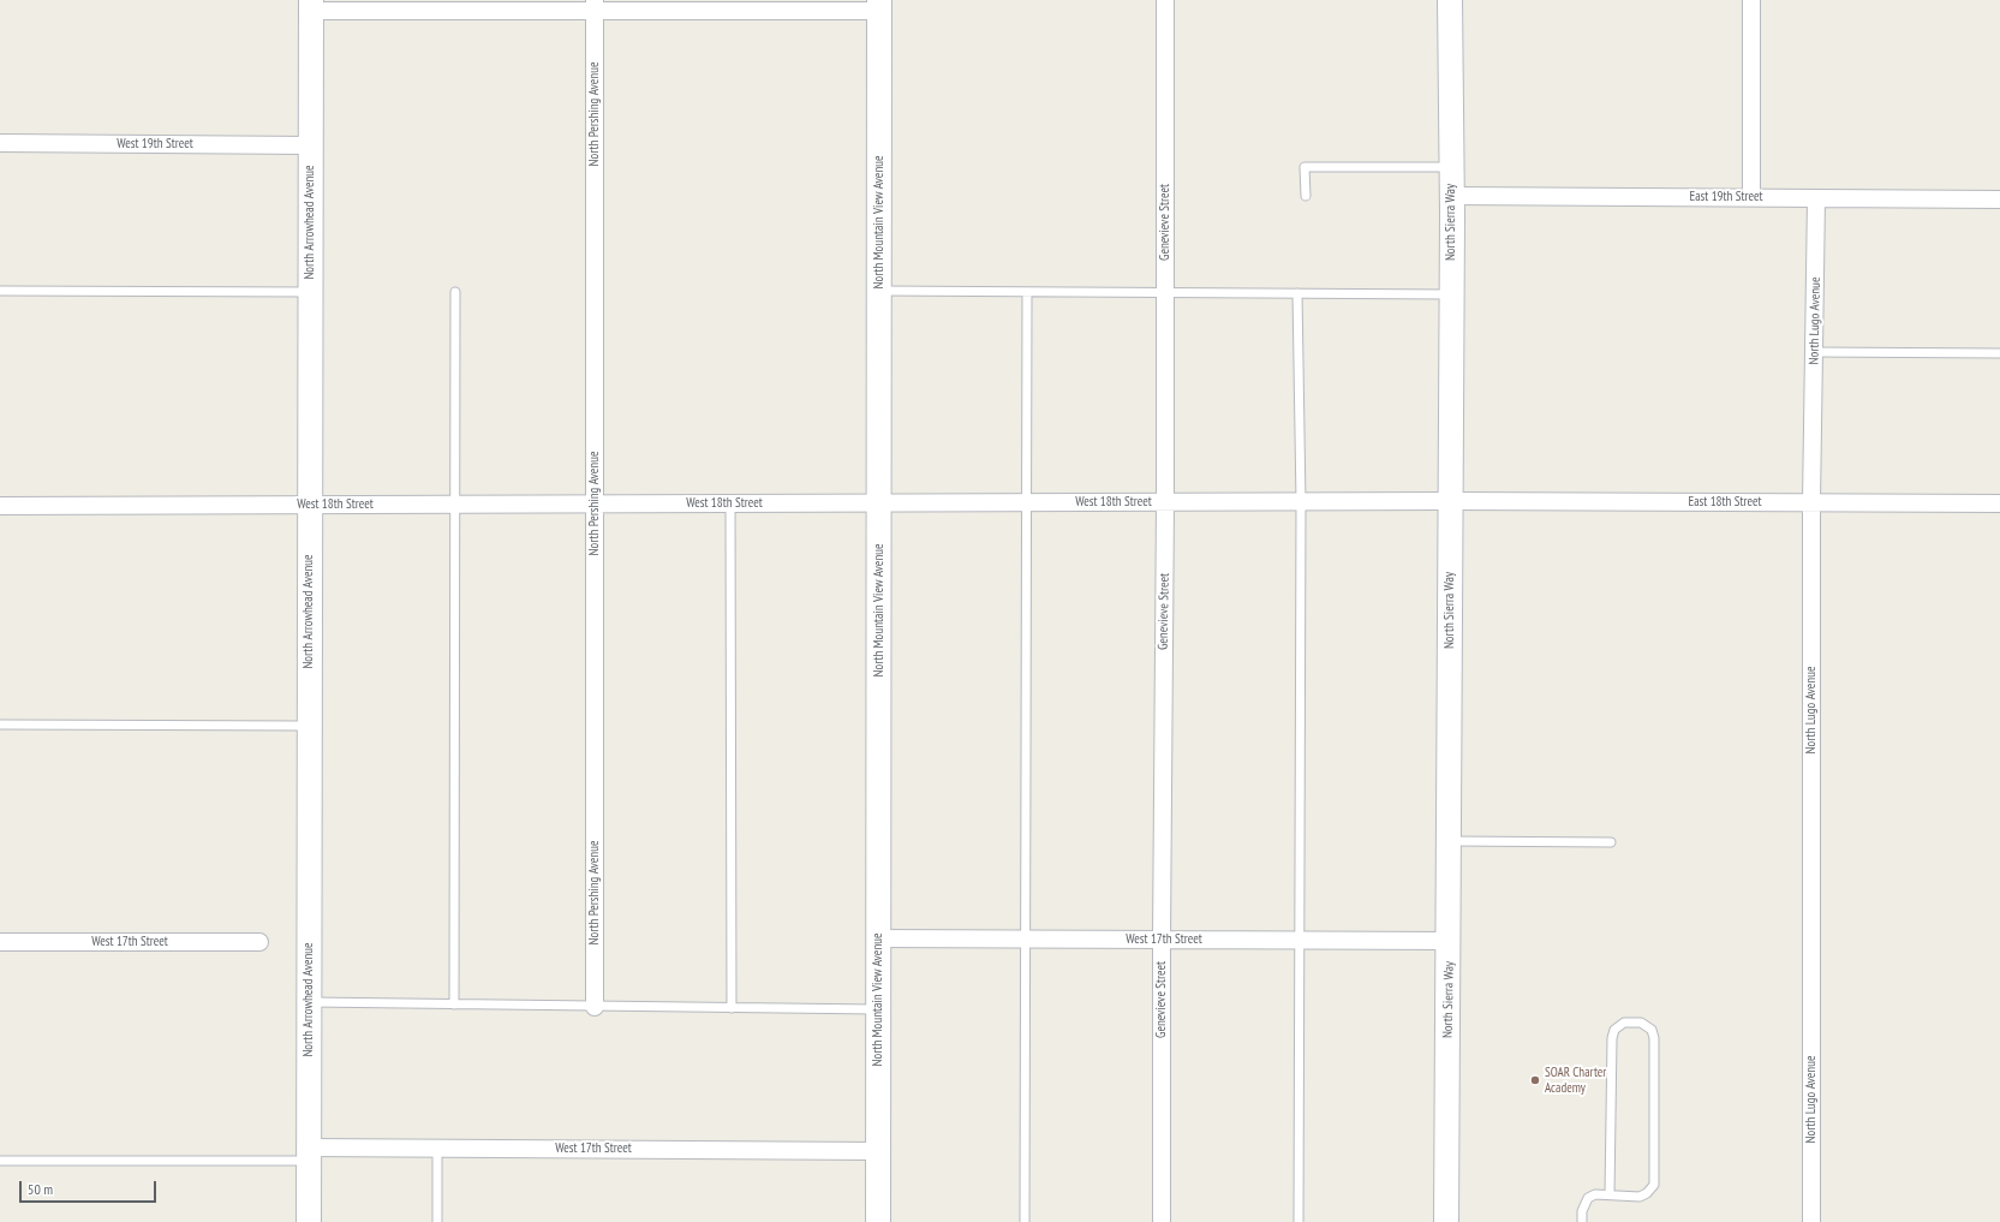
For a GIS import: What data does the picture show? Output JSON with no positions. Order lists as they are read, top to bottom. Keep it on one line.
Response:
{"streets":{"street":["North Pershing Avenue","West 19th Street","East 19th Street","North Arrowhead Avenue","North Mountain View Avenue","Genevieve Street","North Sierra Way","North Lugo Avenue","West 18th Street","East 18th Street","West 17th Street"]},"crossings":[["North Pershing Avenue","West 18th Street"],["West 19th Street","North Arrowhead Avenue"],["East 19th Street","North Sierra Way"],["East 19th Street","North Lugo Avenue"],["North Arrowhead Avenue","West 18th Street"],["North Arrowhead Avenue","West 17th Street"],["North Mountain View Avenue","West 18th Street"],["North Mountain View Avenue","West 17th Street"],["Genevieve Street","West 18th Street"],["Genevieve Street","West 17th Street"],["North Sierra Way","West 18th Street"],["North Sierra Way","East 18th Street"],["North Sierra Way","West 17th Street"],["North Lugo Avenue","East 18th Street"],["West 18th Street","East 18th Street"]],"places":["SOAR Charter Academy"],"scale_bar":"50 m"}
